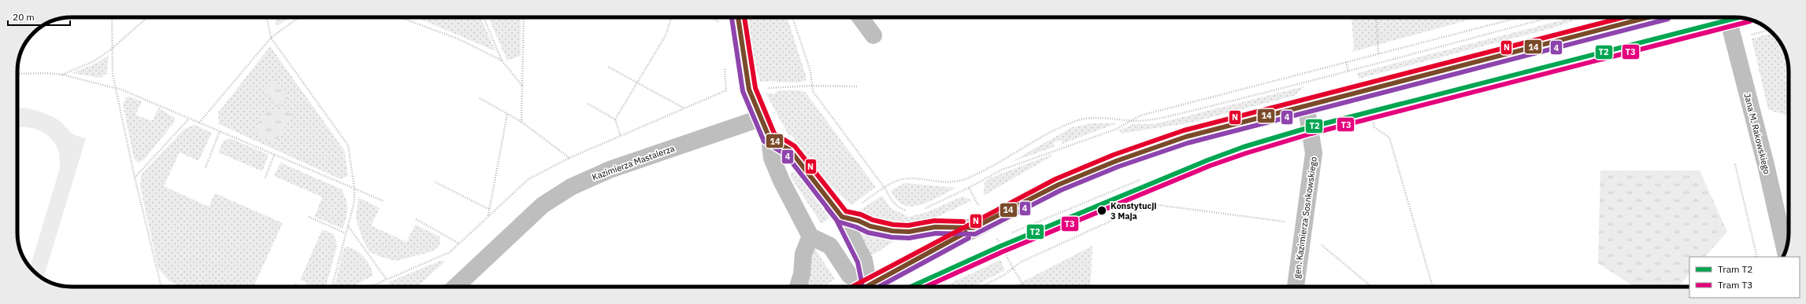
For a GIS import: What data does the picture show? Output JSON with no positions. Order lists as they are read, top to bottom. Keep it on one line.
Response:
{"streets":{"street":["Jana M. Rakowskiego","Kazimierza Mastalerza","gen. Kazimierza Sosnkowskiego"]},"places":["Konstytucji 3 Maja"],"lines":["transit line 14","transit line 4","transit line N","tram line T2","tram line T3"],"legend":["Tram T2","Tram T3"],"scale_bar":"20 m"}
